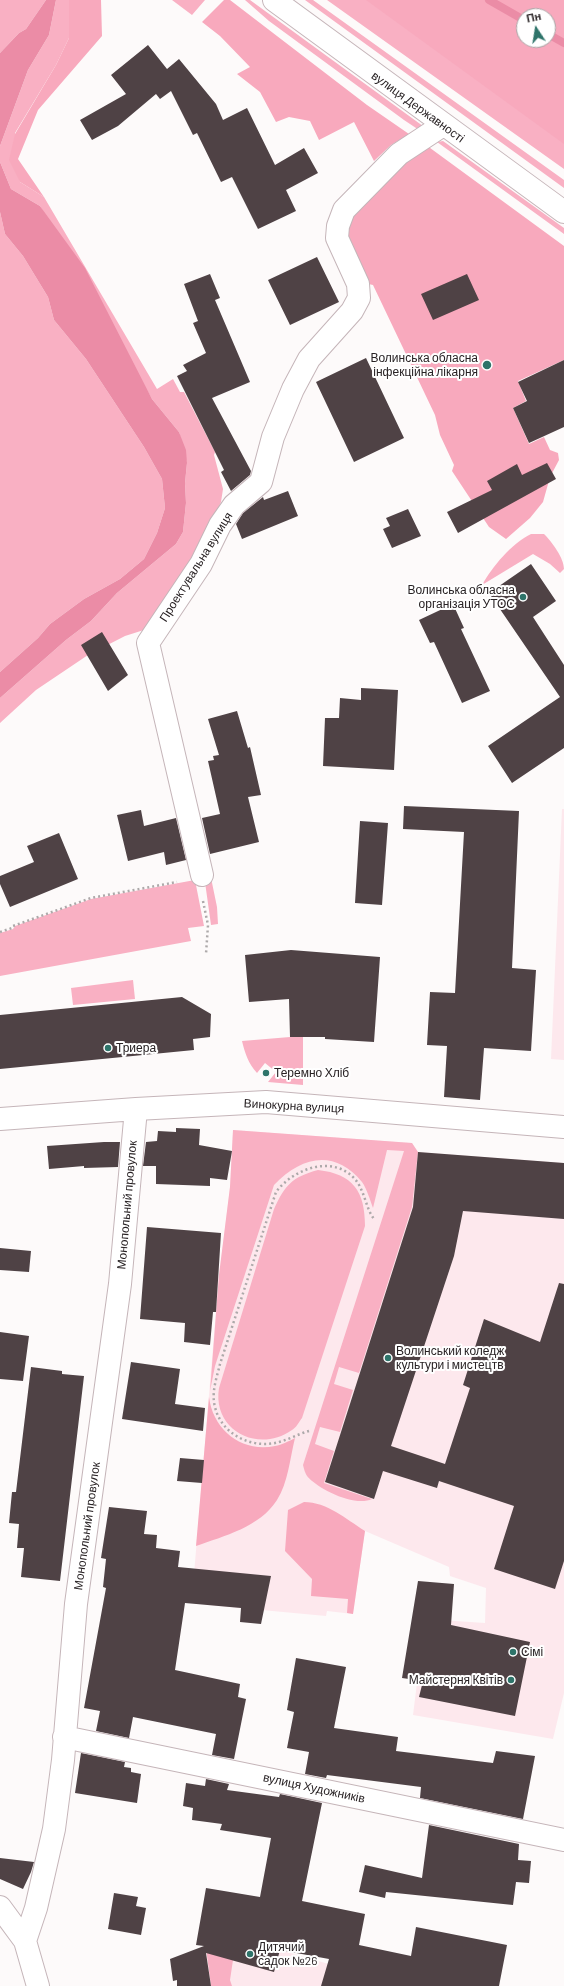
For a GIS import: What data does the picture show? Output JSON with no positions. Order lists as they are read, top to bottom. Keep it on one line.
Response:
{"streets":{"street":["вулиця Державності","Проектувальна вулиця","Винокурна вулиця","Монопольний провулок","вулиця Художників"]},"crossings":[["вулиця Державності","Проектувальна вулиця"],["Винокурна вулиця","Монопольний провулок"],["Монопольний провулок","вулиця Художників"]],"places":["Волинська обласна інфекційна лікарня","Волинська обласна організація УТОС","Триера","Теремно Хліб","Волинський коледж культури і мистецтв","Сімі","Майстерня Квітів","Дитячий садок №26"],"north":"top"}
